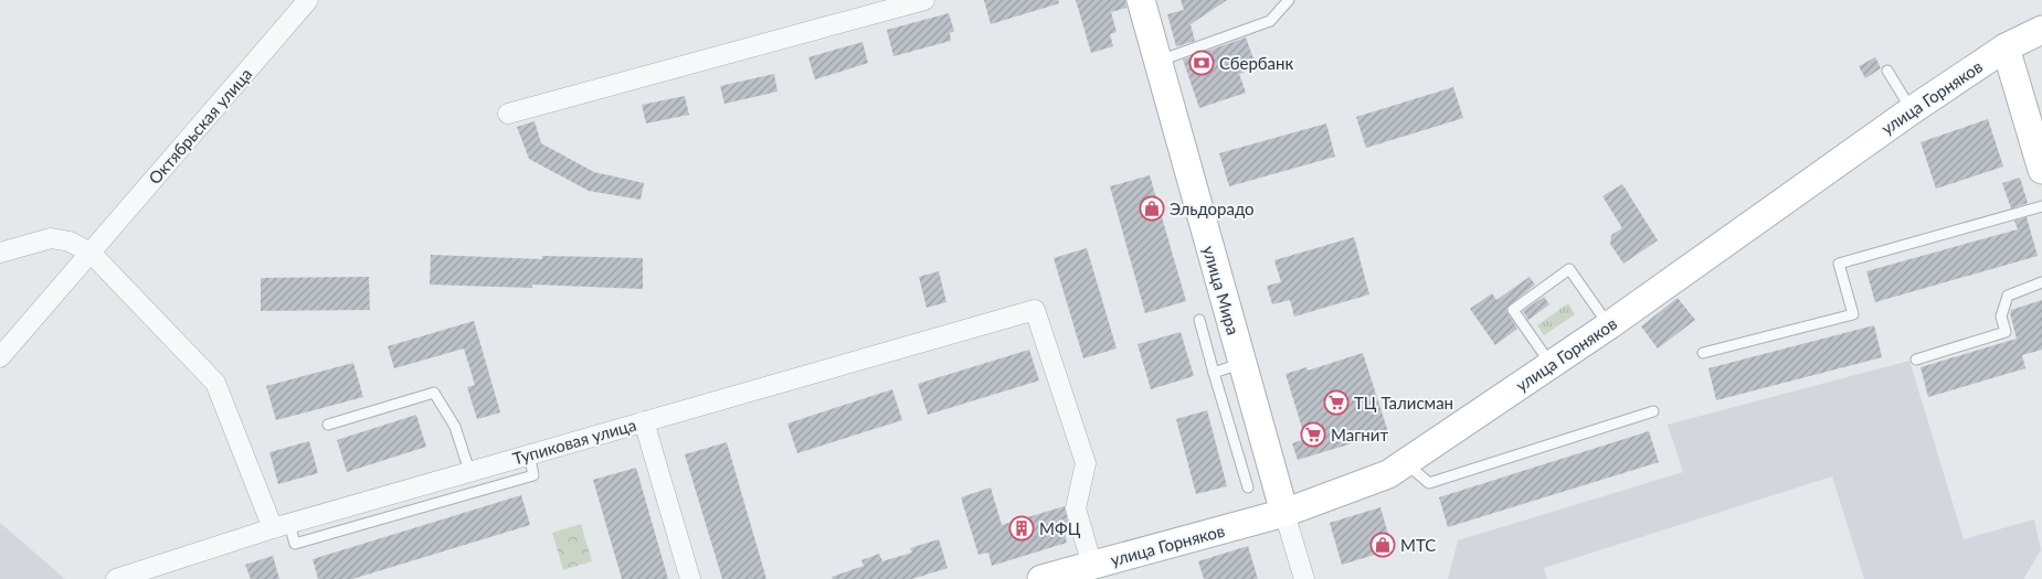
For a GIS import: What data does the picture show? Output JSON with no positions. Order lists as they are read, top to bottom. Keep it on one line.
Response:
{"streets":{"main road":["улица Горняков","улица Мира"],"street":["Октябрьская улица","Тупиковая улица"]},"crossings":[["улица Горняков","улица Мира"],["улица Горняков","Тупиковая улица"]],"places":{"bank":["Сбербанк"],"shop":["Эльдорадо","МТС"],"supermarket":["ТЦ Талисман","Магнит"],"building":["МФЦ"]}}
